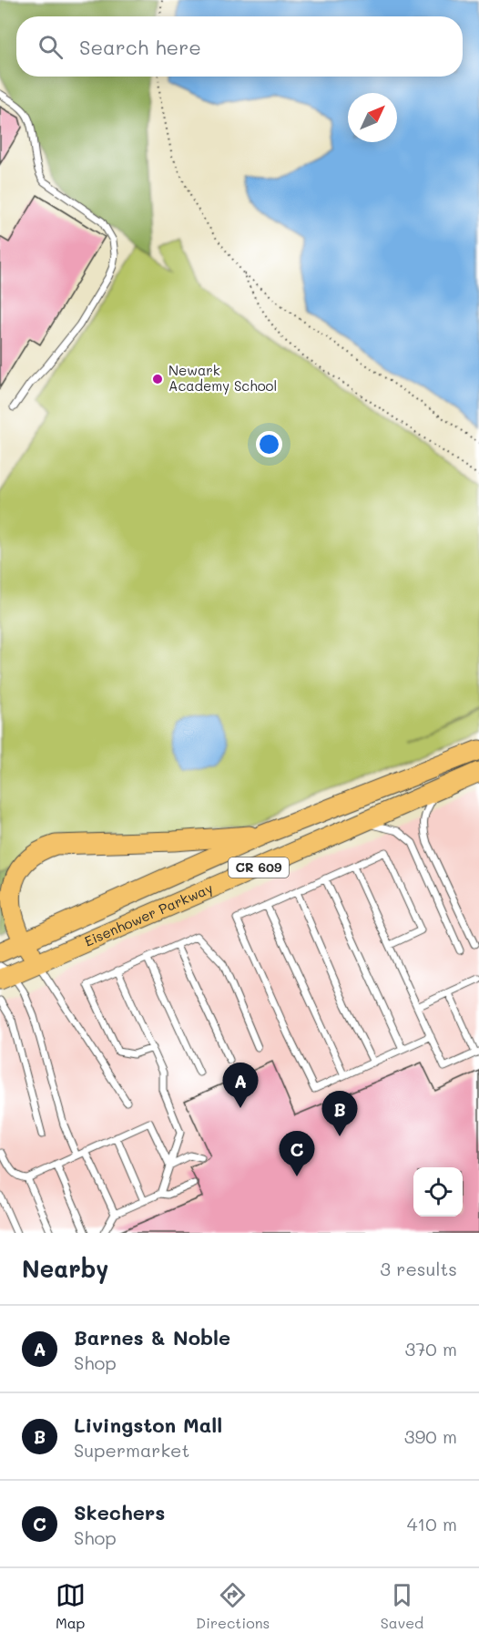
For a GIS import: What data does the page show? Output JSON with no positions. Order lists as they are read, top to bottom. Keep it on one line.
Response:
{"streets":{"main road":["CR 609","Eisenhower Parkway"]},"places":["Newark Academy School"],"north":"top right","page":{"search":"Search here","pins":["A","B","C"],"heading":["Nearby","3 results"],"list":[{"mark":"A","name":"Barnes & Noble","note":"Shop","value":"370 m"},{"mark":"B","name":"Livingston Mall","note":"Supermarket","value":"390 m"},{"mark":"C","name":"Skechers","note":"Shop","value":"410 m"}],"nav":["Map","Directions","Saved"]}}
